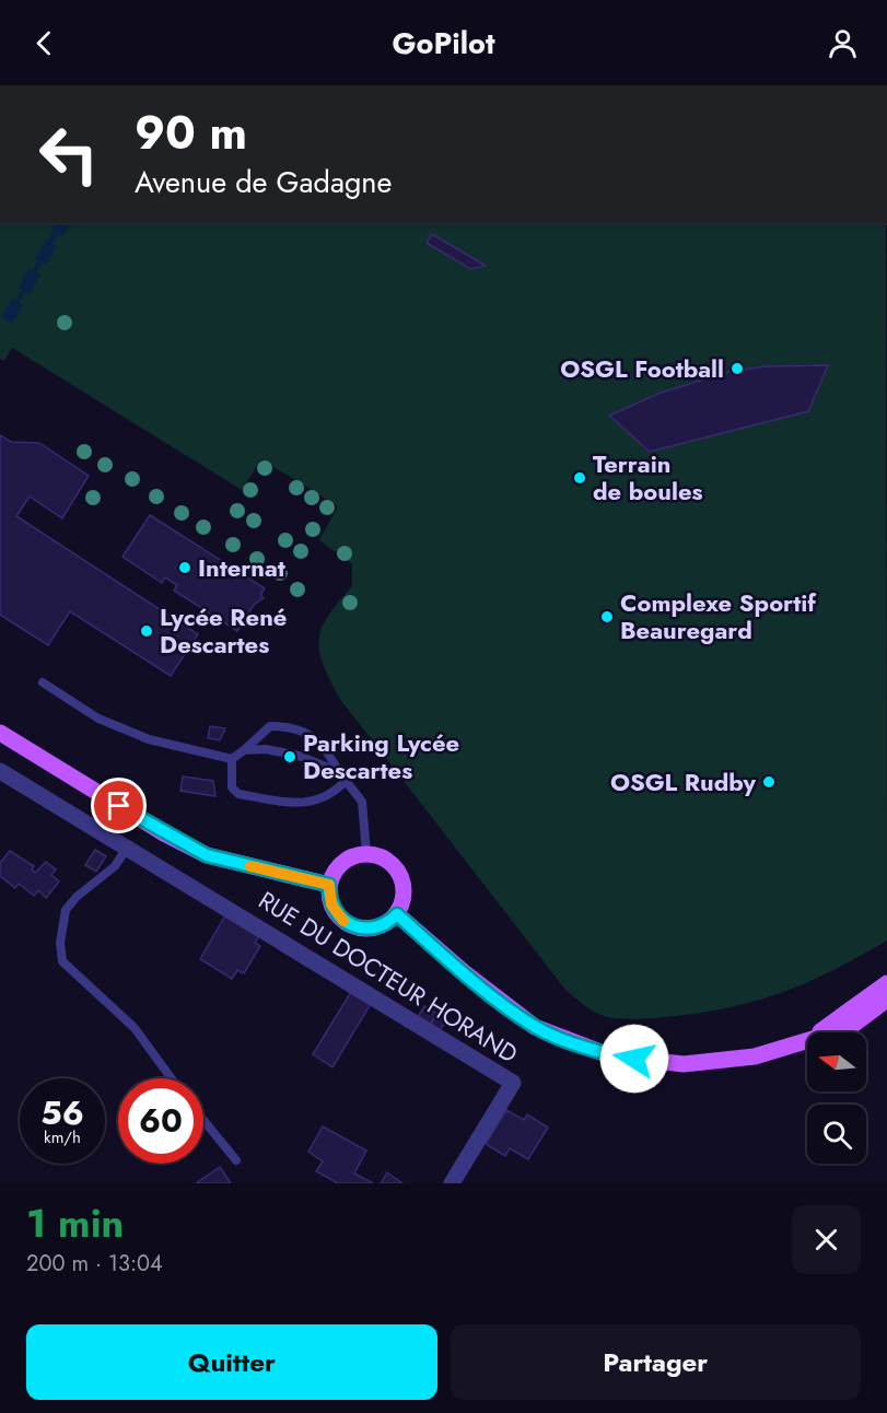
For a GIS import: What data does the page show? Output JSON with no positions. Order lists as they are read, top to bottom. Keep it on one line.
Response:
{"streets":{"street":["RUE DU DOCTEUR HORAND"]},"places":["OSGL Football","Terrain de boules","Internat","Complexe Sportif Beauregard","Lycée René Descartes","Parking Lycée Descartes","OSGL Rudby"],"north":"left","page":{"header":"GoPilot","turn":["90 m","Avenue de Gadagne"],"speed":"56 km/h","limit":"60","heading":["1 min","200 m · 13:04"],"buttons":["Quitter","Partager"]}}
